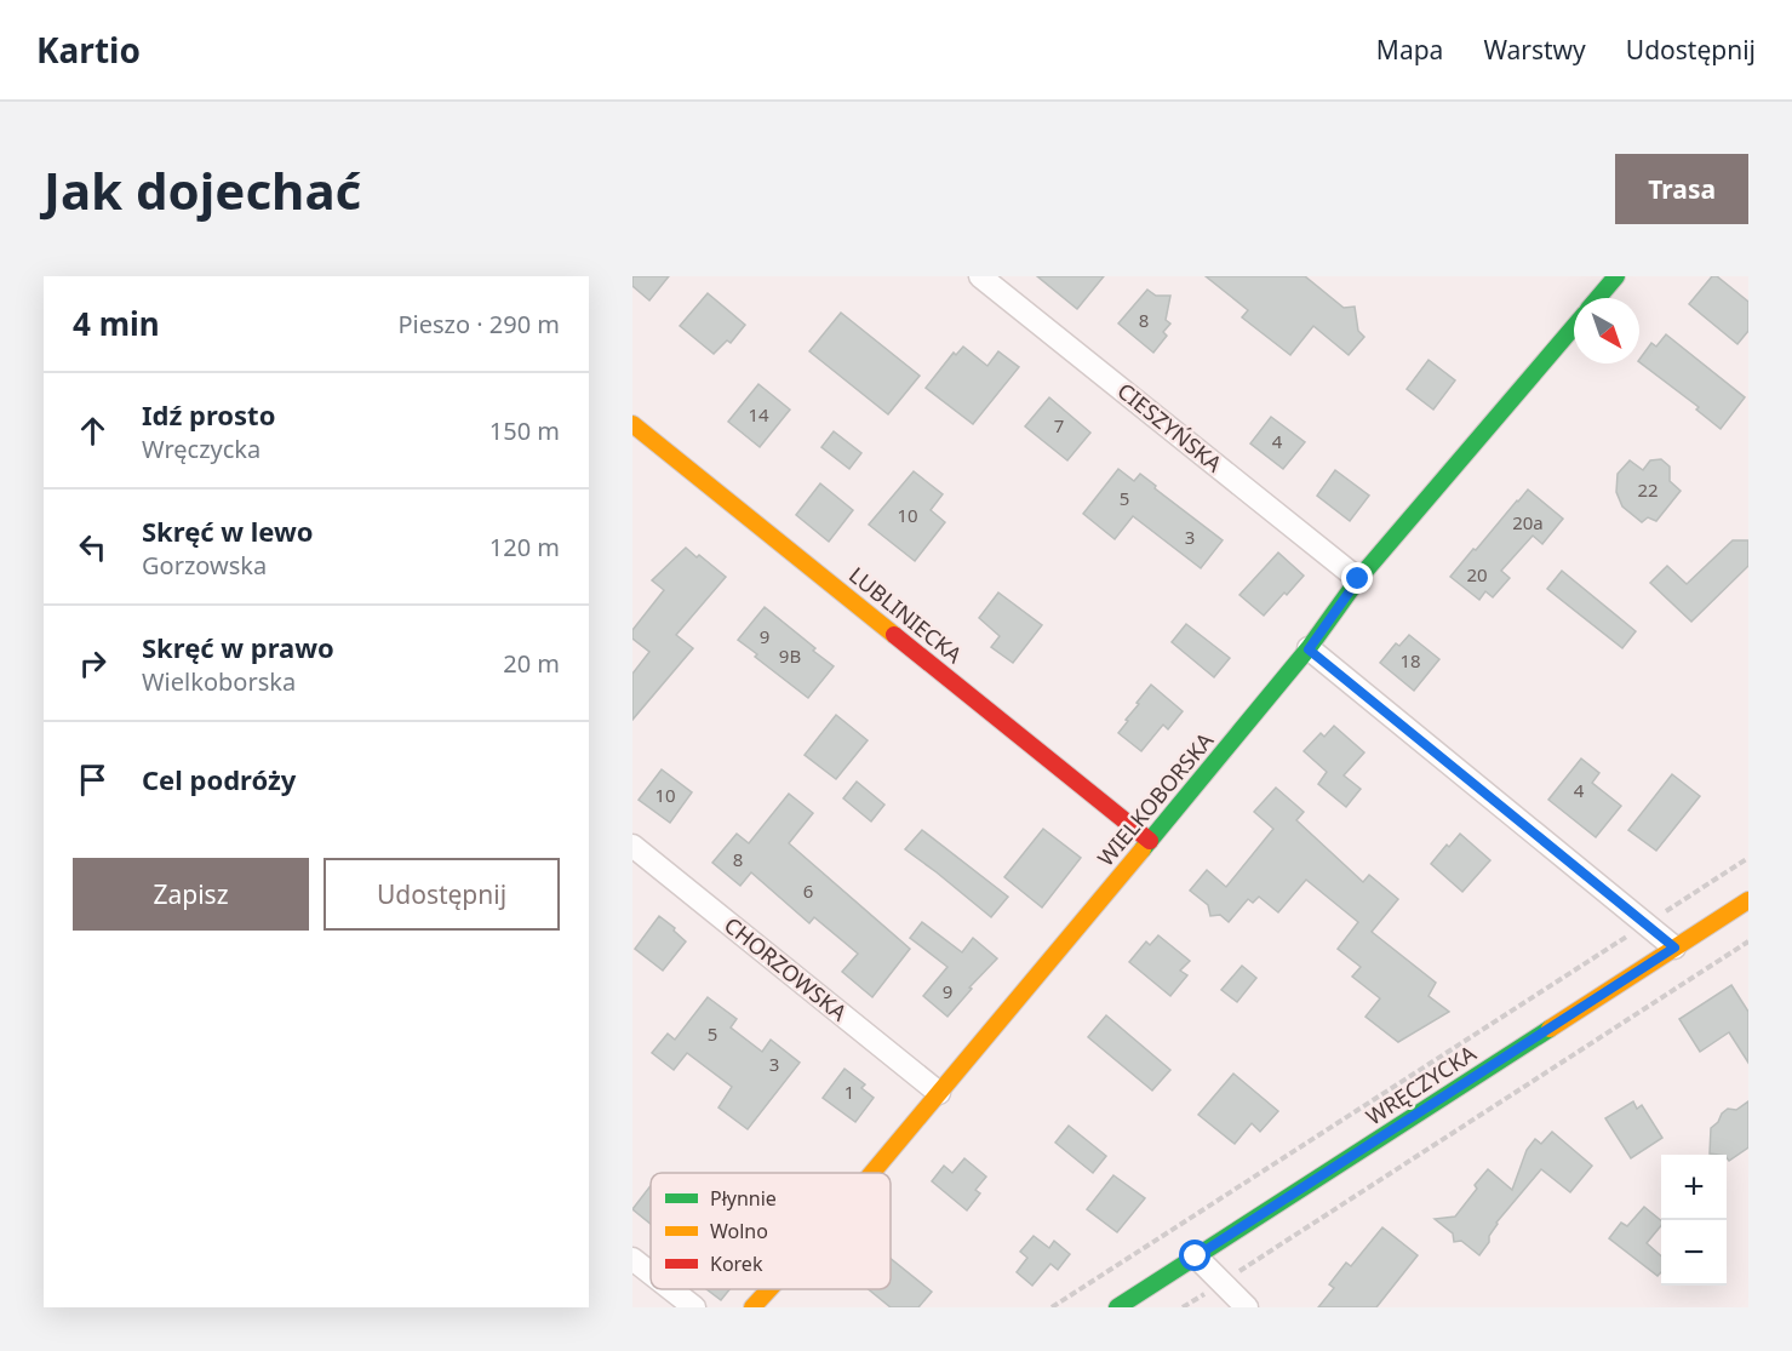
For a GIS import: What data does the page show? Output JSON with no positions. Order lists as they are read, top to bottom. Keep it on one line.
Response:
{"streets":{"street":["CIESZYŃSKA","LUBLINIECKA","WIELKOBORSKA","CHORZOWSKA","WRĘCZYCKA"]},"crossings":[["CIESZYŃSKA","WIELKOBORSKA"],["LUBLINIECKA","WIELKOBORSKA"],["WIELKOBORSKA","CHORZOWSKA"]],"house_numbers":["8","14","7","4","22","5","10","20a","3","20","9","9B","18","4","10","8","6","9","5","3","1"],"legend":["Płynnie","Wolno","Korek"],"north":"bottom right","page":{"header":"Kartio","nav":["Mapa","Warstwy","Udostępnij"],"buttons":["Trasa",["Zapisz","Udostępnij"]],"title":"Jak dojechać","heading":["4 min","Pieszo · 290 m"],"list":[["Idź prosto","Wręczycka","150 m"],["Skręć w lewo","Gorzowska","120 m"],["Skręć w prawo","Wielkoborska","20 m"],"Cel podróży"],"map_buttons":["+","−"]}}
